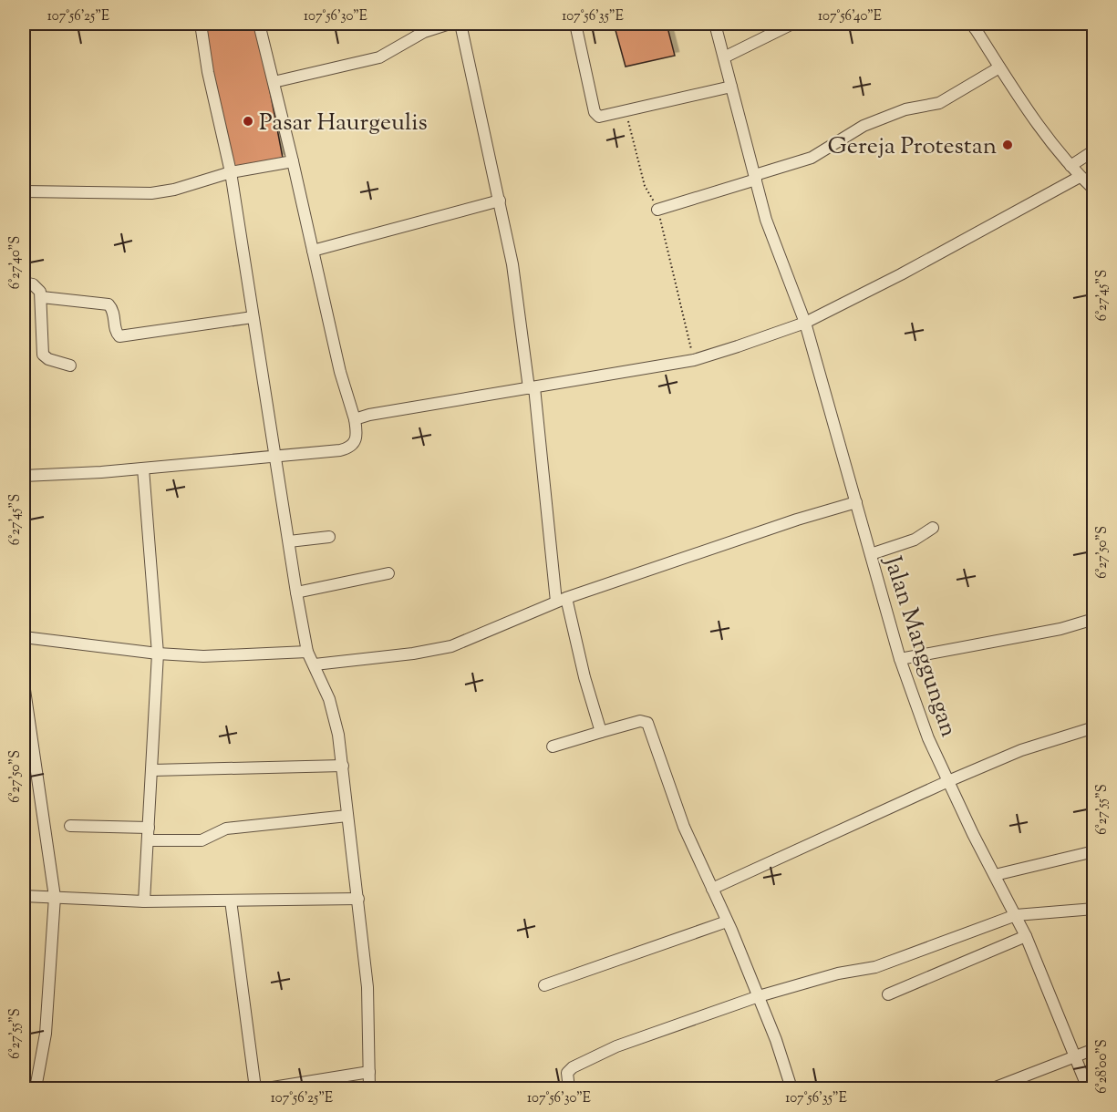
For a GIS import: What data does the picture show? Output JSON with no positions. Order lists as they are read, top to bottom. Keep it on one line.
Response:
{"streets":{"street":["Jalan Manggungan"]},"places":["Pasar Haurgeulis","Gereja Protestan"],"coordinates":["107°56'25\"E","107°56'30\"E","107°56'35\"E","107°56'40\"E","6°27'40\"S","6°27'45\"S","6°27'50\"S","6°27'55\"S","6°28'00\"S"]}
